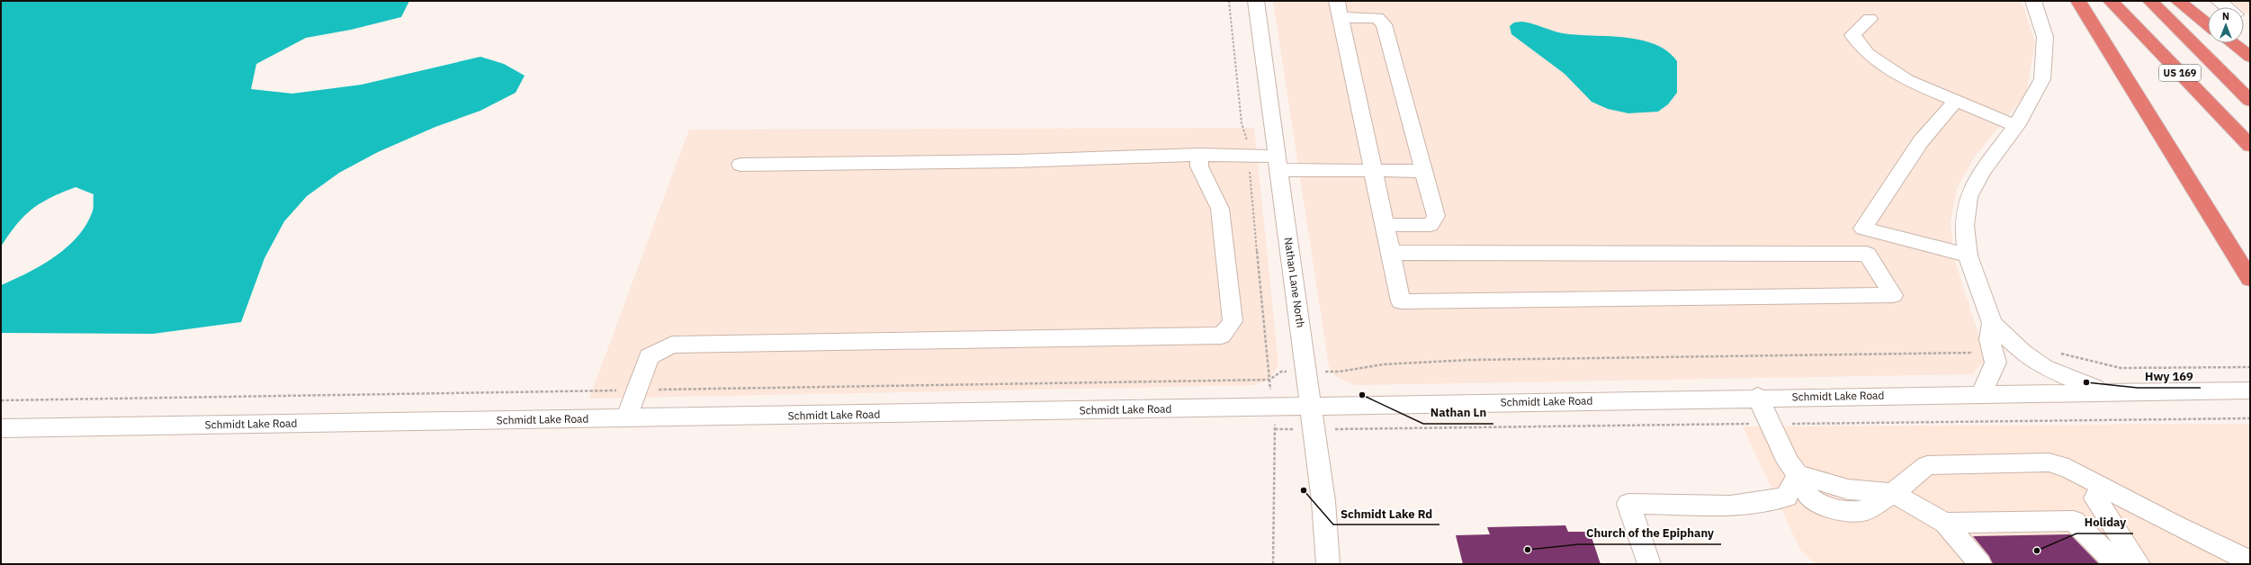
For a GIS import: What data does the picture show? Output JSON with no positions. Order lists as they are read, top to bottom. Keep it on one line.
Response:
{"streets":{"highway":["US 169"],"street":["Nathan Lane North","Schmidt Lake Road"]},"crossings":[["Nathan Lane North","Schmidt Lake Road"]],"places":["Hwy 169","Nathan Ln","Schmidt Lake Rd","Church of the Epiphany","Holiday"],"north":"top"}
